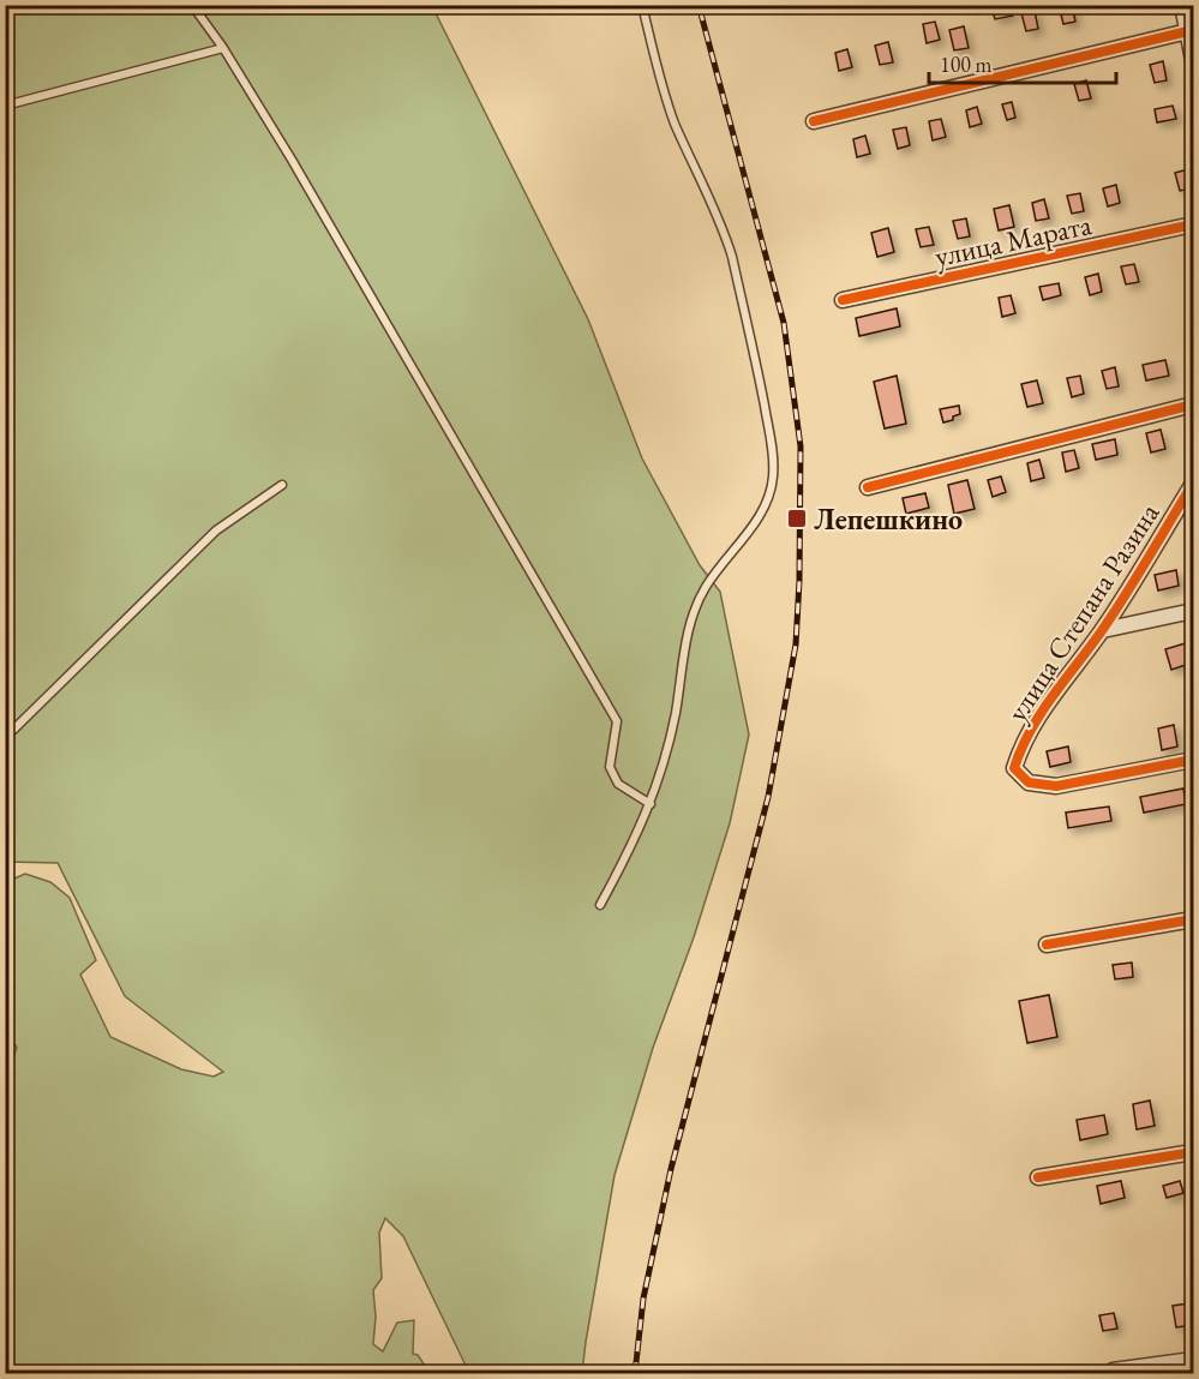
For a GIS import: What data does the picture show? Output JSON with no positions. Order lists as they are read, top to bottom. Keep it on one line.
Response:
{"streets":{"street":["улица Марата","улица Степана Разина"]},"places":{"transit":["Лепешкино"]},"scale_bar":"100 m"}
